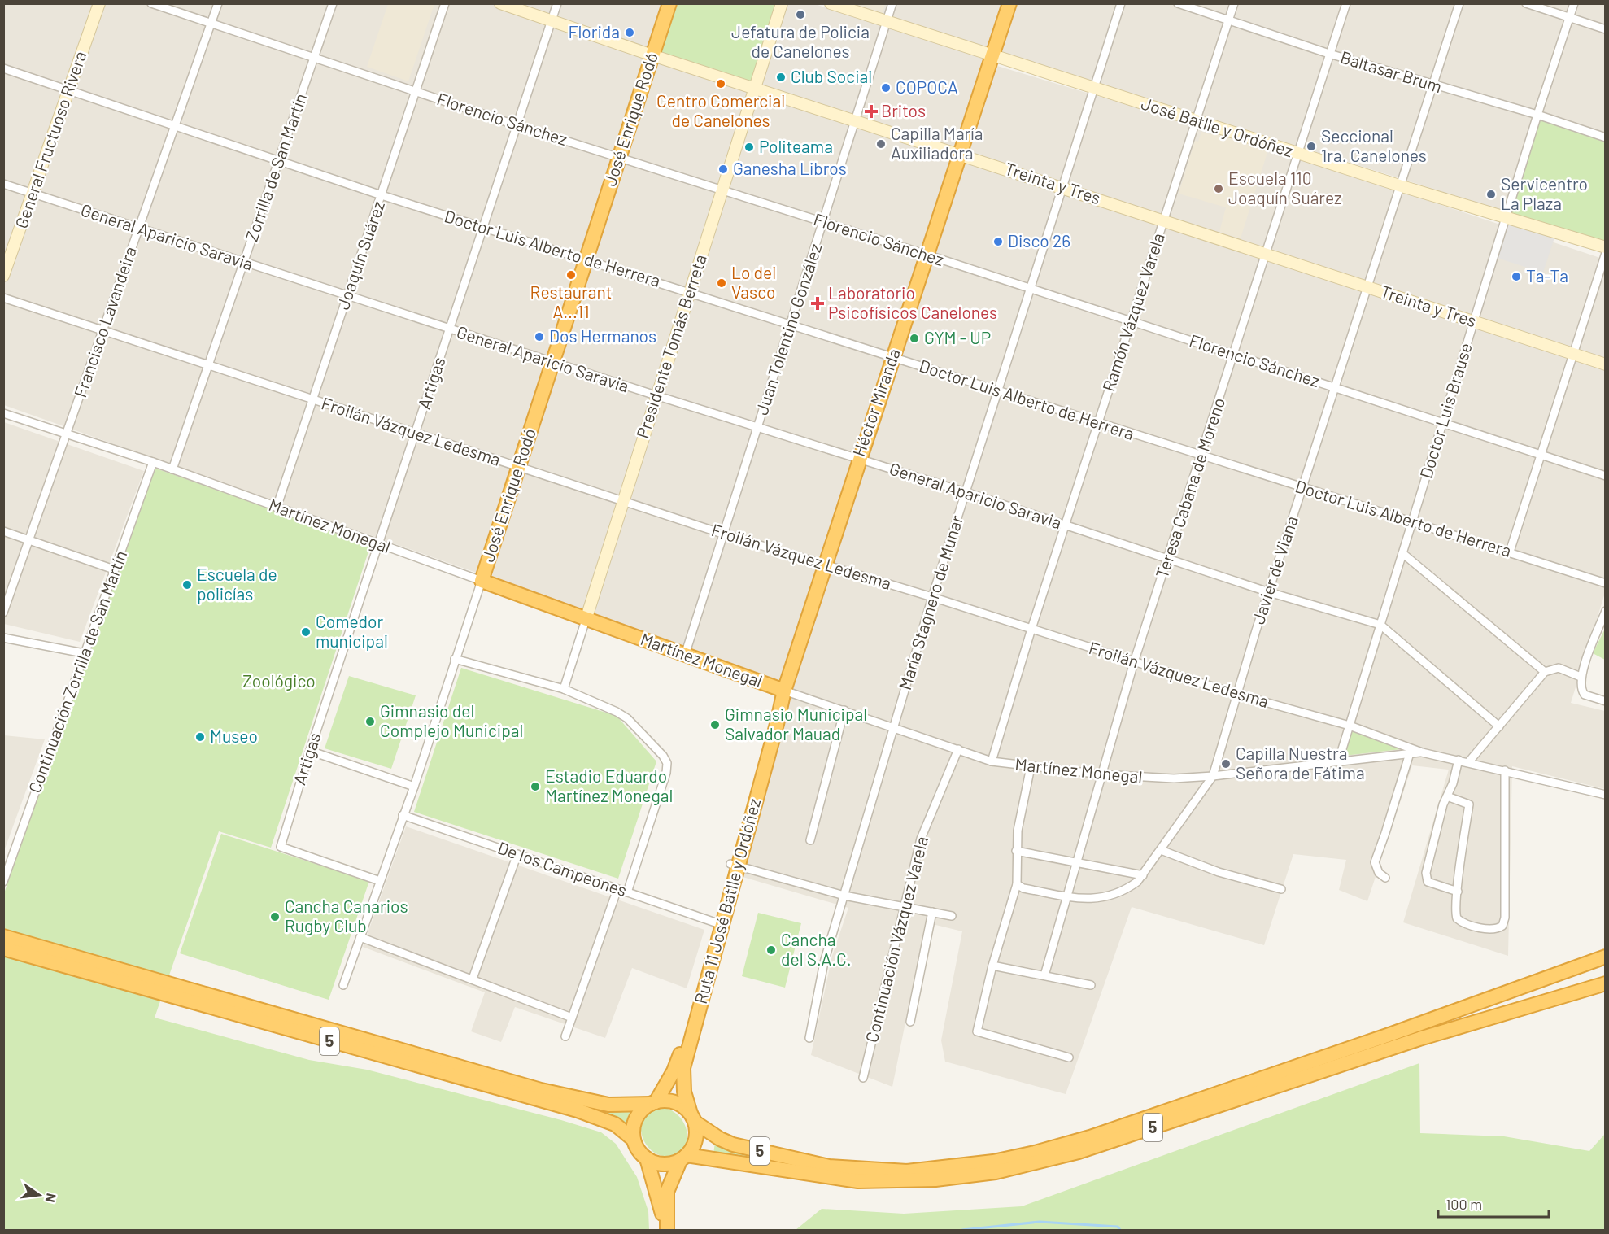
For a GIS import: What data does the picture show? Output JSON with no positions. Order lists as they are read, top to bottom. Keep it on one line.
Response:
{"streets":{"highway":["José Enrique Rodó","Héctor Miranda","Martínez Monegal","Ruta 11 José Batlle y Ordóñez","5"],"street":["Baltasar Brum","Florencio Sánchez","José Batlle y Ordóñez","General Fructuoso Rivera","Zorrilla de San Martín","Treinta y Tres","General Aparicio Saravia","Doctor Luis Alberto de Herrera","Joaquín Suárez","Ramón Vázquez Varela","Francisco Lavandeira","Juan Tolentino González","Presidente Tomás Berreta","Artigas","Doctor Luis Brause","Froilán Vázquez Ledesma","Teresa Cabana de Moreno","Javier de Viana","María Stagnero de Munar","Continuación Zorrilla de San Martín","De los Campeones","Continuación Vázquez Varela"]},"crossings":[["Baltasar Brum","Ramón Vázquez Varela"],["Baltasar Brum","Doctor Luis Brause"],["Baltasar Brum","Teresa Cabana de Moreno"],["Baltasar Brum","Javier de Viana"],["Florencio Sánchez","José Enrique Rodó"],["Florencio Sánchez","Zorrilla de San Martín"],["Florencio Sánchez","Joaquín Suárez"],["Florencio Sánchez","Ramón Vázquez Varela"],["Florencio Sánchez","Francisco Lavandeira"],["Florencio Sánchez","Juan Tolentino González"],["Florencio Sánchez","Presidente Tomás Berreta"],["Florencio Sánchez","Artigas"],["Florencio Sánchez","Héctor Miranda"],["Florencio Sánchez","Doctor Luis Brause"],["Florencio Sánchez","Teresa Cabana de Moreno"],["Florencio Sánchez","Javier de Viana"],["Florencio Sánchez","María Stagnero de Munar"],["José Enrique Rodó","Treinta y Tres"],["José Enrique Rodó","General Aparicio Saravia"],["José Enrique Rodó","Doctor Luis Alberto de Herrera"],["José Enrique Rodó","Artigas"],["José Enrique Rodó","Froilán Vázquez Ledesma"],["José Enrique Rodó","Martínez Monegal"],["José Enrique Rodó","De los Campeones"],["José Batlle y Ordóñez","Ramón Vázquez Varela"],["José Batlle y Ordóñez","Juan Tolentino González"],["José Batlle y Ordóñez","Héctor Miranda"],["José Batlle y Ordóñez","Doctor Luis Brause"],["José Batlle y Ordóñez","Teresa Cabana de Moreno"],["José Batlle y Ordóñez","Javier de Viana"],["José Batlle y Ordóñez","María Stagnero de Munar"],["General Fructuoso Rivera","General Aparicio Saravia"],["General Fructuoso Rivera","Doctor Luis Alberto de Herrera"],["Zorrilla de San Martín","General Aparicio Saravia"],["Zorrilla de San Martín","Doctor Luis Alberto de Herrera"],["Zorrilla de San Martín","Froilán Vázquez Ledesma"],["Zorrilla de San Martín","Martínez Monegal"],["Treinta y Tres","Ramón Vázquez Varela"],["Treinta y Tres","Juan Tolentino González"],["Treinta y Tres","Presidente Tomás Berreta"],["Treinta y Tres","Artigas"],["Treinta y Tres","Héctor Miranda"],["Treinta y Tres","Doctor Luis Brause"],["Treinta y Tres","Teresa Cabana de Moreno"],["Treinta y Tres","Javier de Viana"],["Treinta y Tres","María Stagnero de Munar"],["General Aparicio Saravia","Joaquín Suárez"],["General Aparicio Saravia","Ramón Vázquez Varela"],["General Aparicio Saravia","Francisco Lavandeira"],["General Aparicio Saravia","Juan Tolentino González"],["General Aparicio Saravia","Presidente Tomás Berreta"],["General Aparicio Saravia","Artigas"],["General Aparicio Saravia","Héctor Miranda"],["General Aparicio Saravia","Doctor Luis Brause"],["General Aparicio Saravia","Teresa Cabana de Moreno"],["General Aparicio Saravia","Javier de Viana"],["General Aparicio Saravia","María Stagnero de Munar"],["Doctor Luis Alberto de Herrera","Joaquín Suárez"],["Doctor Luis Alberto de Herrera","Ramón Vázquez Varela"],["Doctor Luis Alberto de Herrera","Francisco Lavandeira"],["Doctor Luis Alberto de Herrera","Juan Tolentino González"],["Doctor Luis Alberto de Herrera","Presidente Tomás Berreta"],["Doctor Luis Alberto de Herrera","Artigas"],["Doctor Luis Alberto de Herrera","Héctor Miranda"],["Doctor Luis Alberto de Herrera","Doctor Luis Brause"],["Doctor Luis Alberto de Herrera","Teresa Cabana de Moreno"],["Doctor Luis Alberto de Herrera","Javier de Viana"],["Doctor Luis Alberto de Herrera","María Stagnero de Munar"],["Joaquín Suárez","Froilán Vázquez Ledesma"],["Joaquín Suárez","Martínez Monegal"],["Ramón Vázquez Varela","Froilán Vázquez Ledesma"],["Ramón Vázquez Varela","Martínez Monegal"],["Francisco Lavandeira","Froilán Vázquez Ledesma"],["Francisco Lavandeira","Martínez Monegal"],["Juan Tolentino González","Froilán Vázquez Ledesma"],["Juan Tolentino González","Martínez Monegal"],["Presidente Tomás Berreta","Froilán Vázquez Ledesma"],["Presidente Tomás Berreta","Martínez Monegal"],["Artigas","Froilán Vázquez Ledesma"],["Artigas","Martínez Monegal"],["Héctor Miranda","Froilán Vázquez Ledesma"],["Héctor Miranda","Martínez Monegal"],["Héctor Miranda","Ruta 11 José Batlle y Ordóñez"],["Doctor Luis Brause","Froilán Vázquez Ledesma"],["Doctor Luis Brause","Martínez Monegal"],["Froilán Vázquez Ledesma","Teresa Cabana de Moreno"],["Froilán Vázquez Ledesma","Martínez Monegal"],["Froilán Vázquez Ledesma","Javier de Viana"],["Froilán Vázquez Ledesma","María Stagnero de Munar"],["Teresa Cabana de Moreno","Martínez Monegal"],["Teresa Cabana de Moreno","Javier de Viana"],["Martínez Monegal","Javier de Viana"],["Martínez Monegal","María Stagnero de Munar"],["Martínez Monegal","Continuación Zorrilla de San Martín"],["Martínez Monegal","Ruta 11 José Batlle y Ordóñez"],["Martínez Monegal","Continuación Vázquez Varela"],["De los Campeones","Ruta 11 José Batlle y Ordóñez"],["Ruta 11 José Batlle y Ordóñez","5"]],"parks":["Zoológico"],"places":{"other":["Jefatura de Policia de Canelones","Florida","Club Social","Centro Comercial de Canelones","COPOCA","Capilla María Auxiliadora","Seccional 1ra. Canelones","Politeama","Ganesha Libros","Escuela 110 Joaquín Suárez","Servicentro La Plaza","Disco 26","Restaurant A...11","Ta-Ta","Lo del Vasco","Dos Hermanos","GYM - UP","Escuela de policías","Comedor municipal","Gimnasio del Complejo Municipal","Gimnasio Municipal Salvador Mauad","Museo","Capilla Nuestra Señora de Fátima","Estadio Eduardo Martínez Monegal","Cancha Canarios Rugby Club","Cancha del S.A.C."],"health":["Britos","Laboratorio Psicofísicos Canelones"]},"scale_bar":"100 m","north":"right"}
